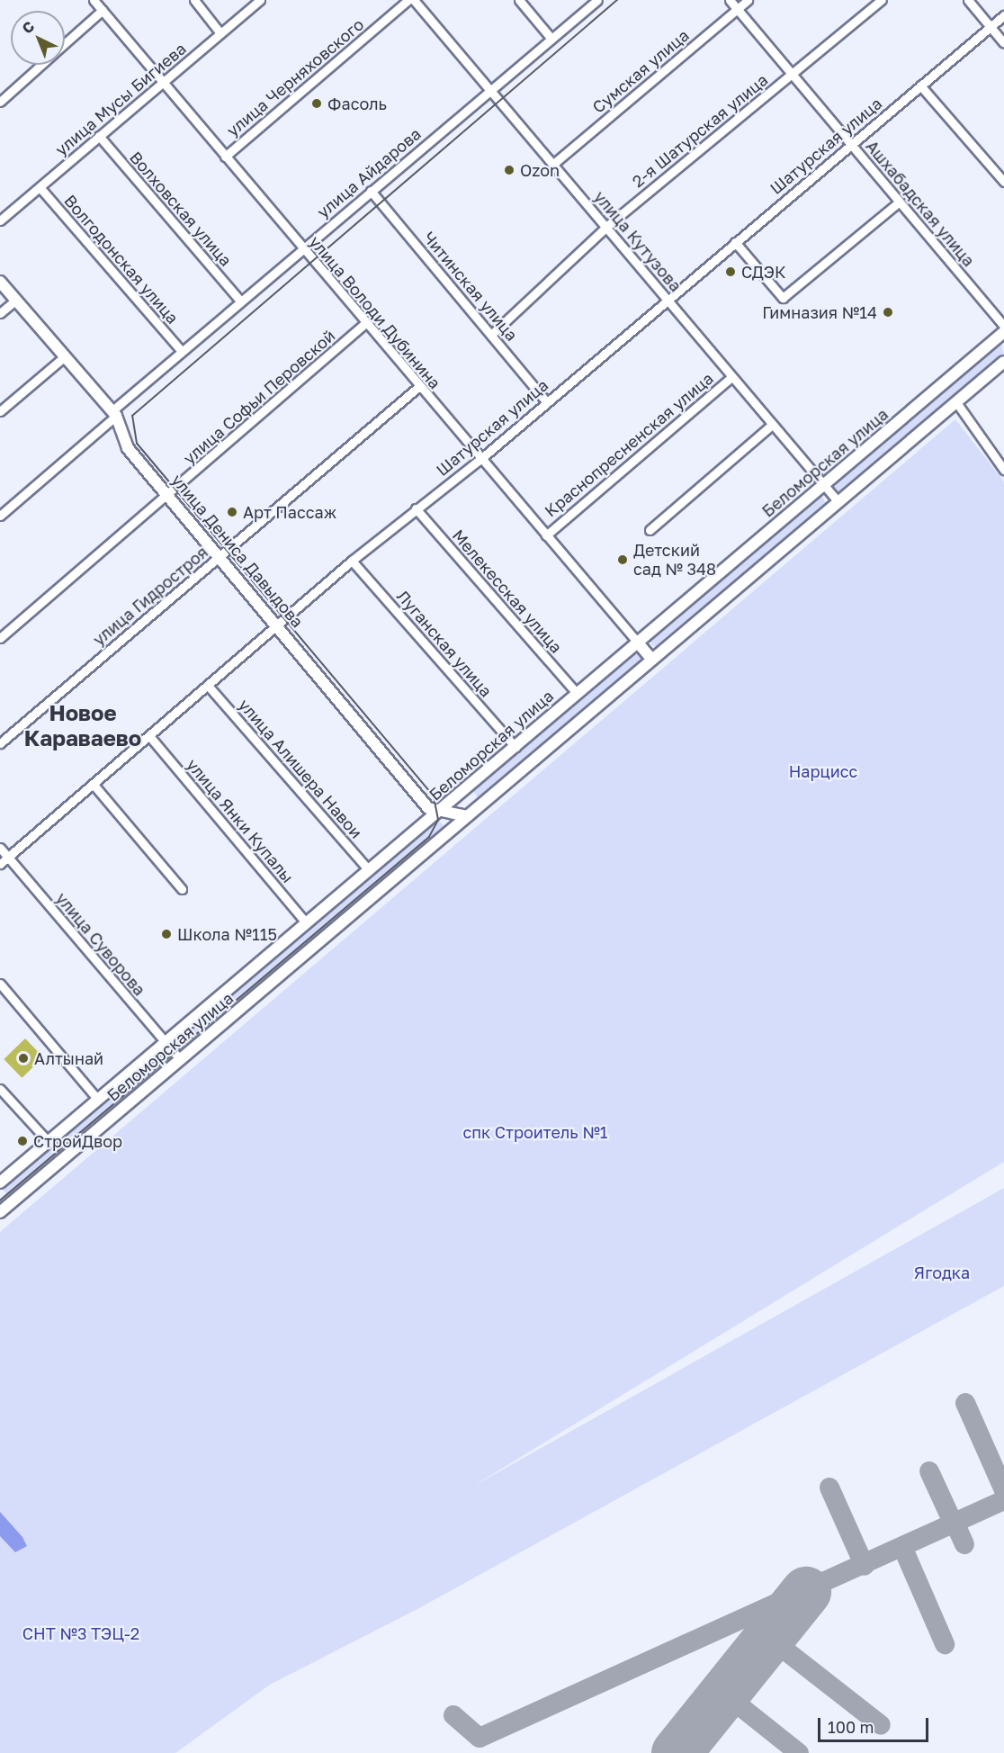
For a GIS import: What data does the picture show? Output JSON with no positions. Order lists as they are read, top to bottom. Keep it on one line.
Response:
{"streets":{"main road":["Беломорская улица","улица Дениса Давыдова"],"street":["Сумская улица","улица Черняховского","улица Мусы Бигиева","2-я Шатурская улица","Шатурская улица","улица Айдарова","Ашхабадская улица","Волховская улица","улица Кутузова","Волгодонская улица","Читинская улица","улица Володи Дубинина","улица Софьи Перовской","Краснопресненская улица","Мелекесская улица","улица Гидростроя","Луганская улица","улица Алишера Навои","улица Янки Купалы","улица Суворова"]},"crossings":[["Сумская улица","Ашхабадская улица"],["Сумская улица","улица Кутузова"],["улица Черняховского","улица Володи Дубинина"],["улица Мусы Бигиева","Волховская улица"],["улица Мусы Бигиева","Волгодонская улица"],["улица Мусы Бигиева","улица Володи Дубинина"],["2-я Шатурская улица","Ашхабадская улица"],["2-я Шатурская улица","улица Кутузова"],["2-я Шатурская улица","Читинская улица"],["Шатурская улица","Ашхабадская улица"],["Шатурская улица","улица Кутузова"],["Шатурская улица","Читинская улица"],["Шатурская улица","улица Володи Дубинина"],["Шатурская улица","улица Дениса Давыдова"],["Шатурская улица","Мелекесская улица"],["Шатурская улица","Луганская улица"],["Шатурская улица","улица Алишера Навои"],["Шатурская улица","улица Янки Купалы"],["Шатурская улица","улица Суворова"],["улица Айдарова","Волховская улица"],["улица Айдарова","улица Кутузова"],["улица Айдарова","Волгодонская улица"],["улица Айдарова","Читинская улица"],["улица Айдарова","улица Володи Дубинина"],["улица Айдарова","улица Дениса Давыдова"],["улица Кутузова","Краснопресненская улица"],["улица Кутузова","Беломорская улица"],["улица Володи Дубинина","улица Софьи Перовской"],["улица Володи Дубинина","Краснопресненская улица"],["улица Володи Дубинина","Беломорская улица"],["улица Володи Дубинина","улица Гидростроя"],["улица Софьи Перовской","улица Дениса Давыдова"],["Беломорская улица","улица Дениса Давыдова"],["Беломорская улица","Мелекесская улица"],["Беломорская улица","Луганская улица"],["Беломорская улица","улица Алишера Навои"],["Беломорская улица","улица Янки Купалы"],["Беломорская улица","улица Суворова"],["улица Дениса Давыдова","улица Гидростроя"]],"districts":["Новое Караваево"],"parks":["Нарцисс","спк Строитель №1","Ягодка","СНТ №3 ТЭЦ-2"],"places":["Фасоль","Ozon","СДЭК","Гимназия №14","Арт Пассаж","Детский сад № 348","Школа №115","Алтынай","СтройДвор"],"scale_bar":"100 m","north":"top left"}
